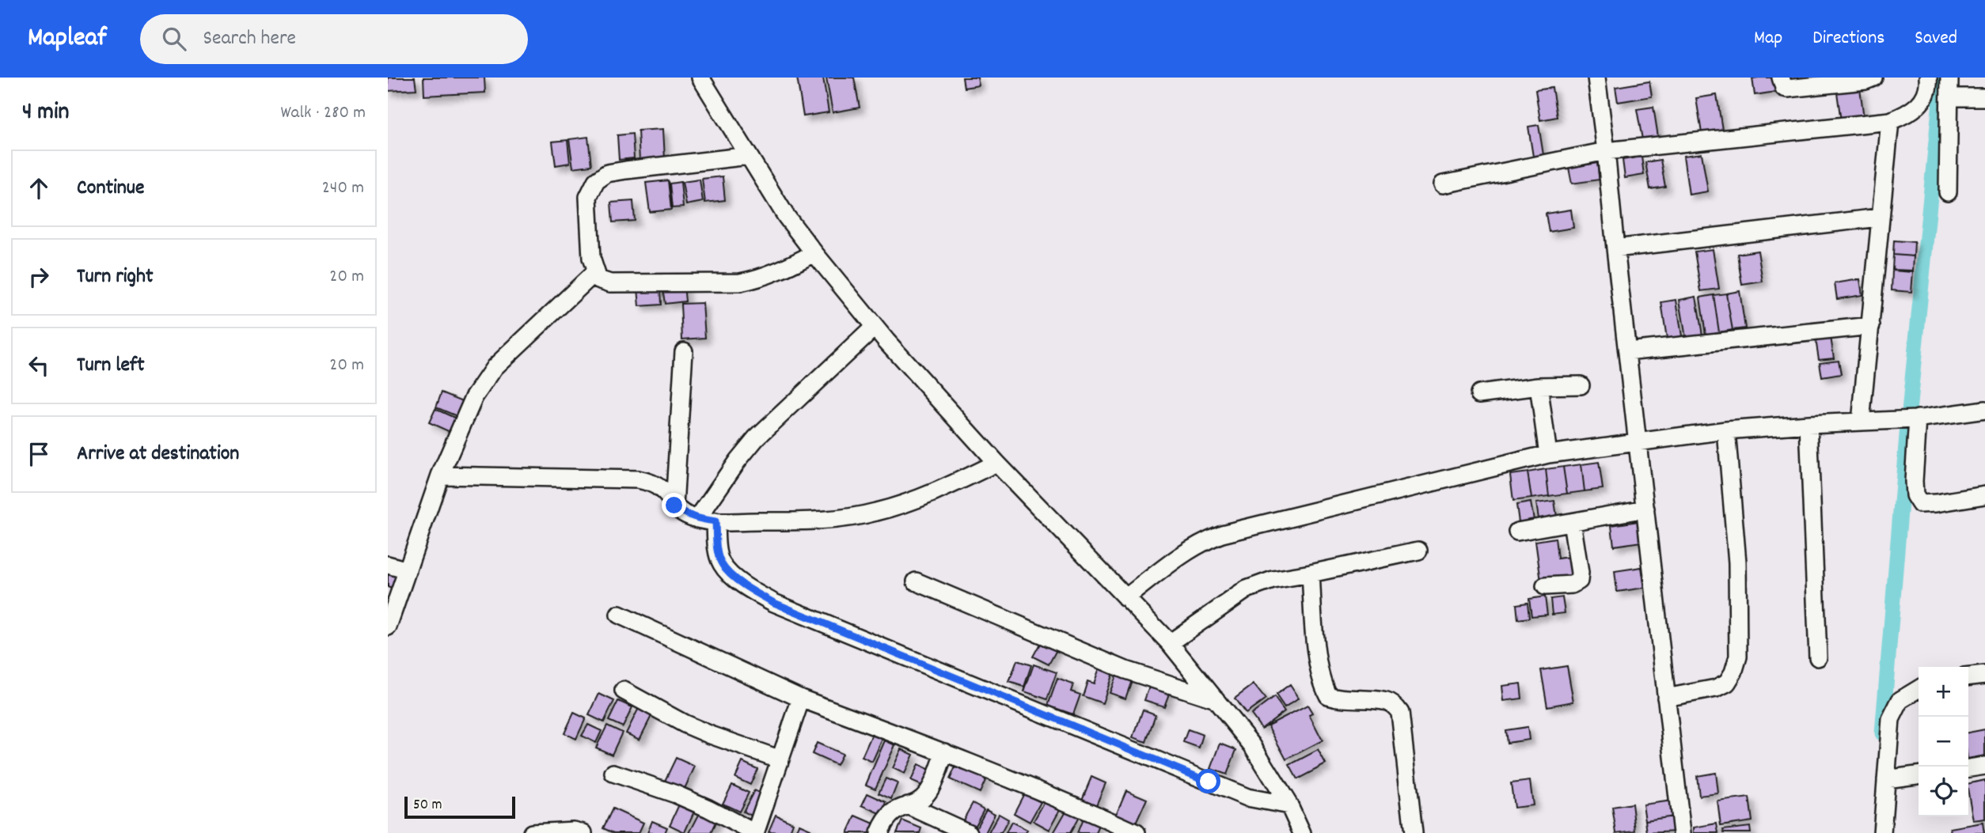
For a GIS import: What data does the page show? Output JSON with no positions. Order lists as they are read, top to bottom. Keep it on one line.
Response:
{"scale_bar":"50 m","page":{"header":"Mapleaf","search":"Search here","nav":["Map","Directions","Saved"],"heading":["4 min","Walk · 280 m"],"list":[["Continue","240 m"],["Turn right","20 m"],["Turn left","20 m"],"Arrive at destination"],"map_buttons":["+","−"],"scale":"50 m"}}
